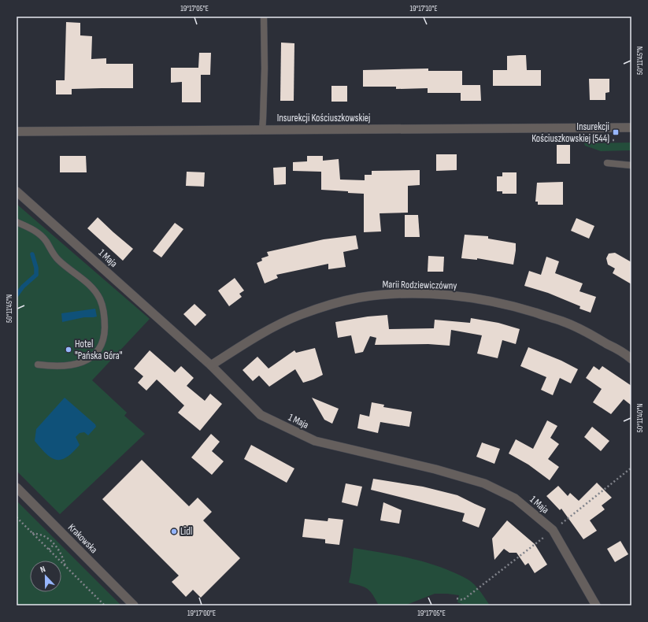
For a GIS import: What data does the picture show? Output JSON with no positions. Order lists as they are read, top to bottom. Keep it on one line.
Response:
{"streets":{"street":["Insurekcji Kościuszkowskiej","1 Maja","Marii Rodziewiczówny","Krakowska"]},"crossings":[["1 Maja","Marii Rodziewiczówny"]],"places":{"transit":["Insurekcji Kościuszkowskiej (544)"],"other":["Hotel \"Pańska Góra\"","Lidl"]},"north":"top","coordinates":["19°17'05\"E","19°17'10\"E","50°11'45\"N","50°11'40\"N","19°17'00\"E"]}
